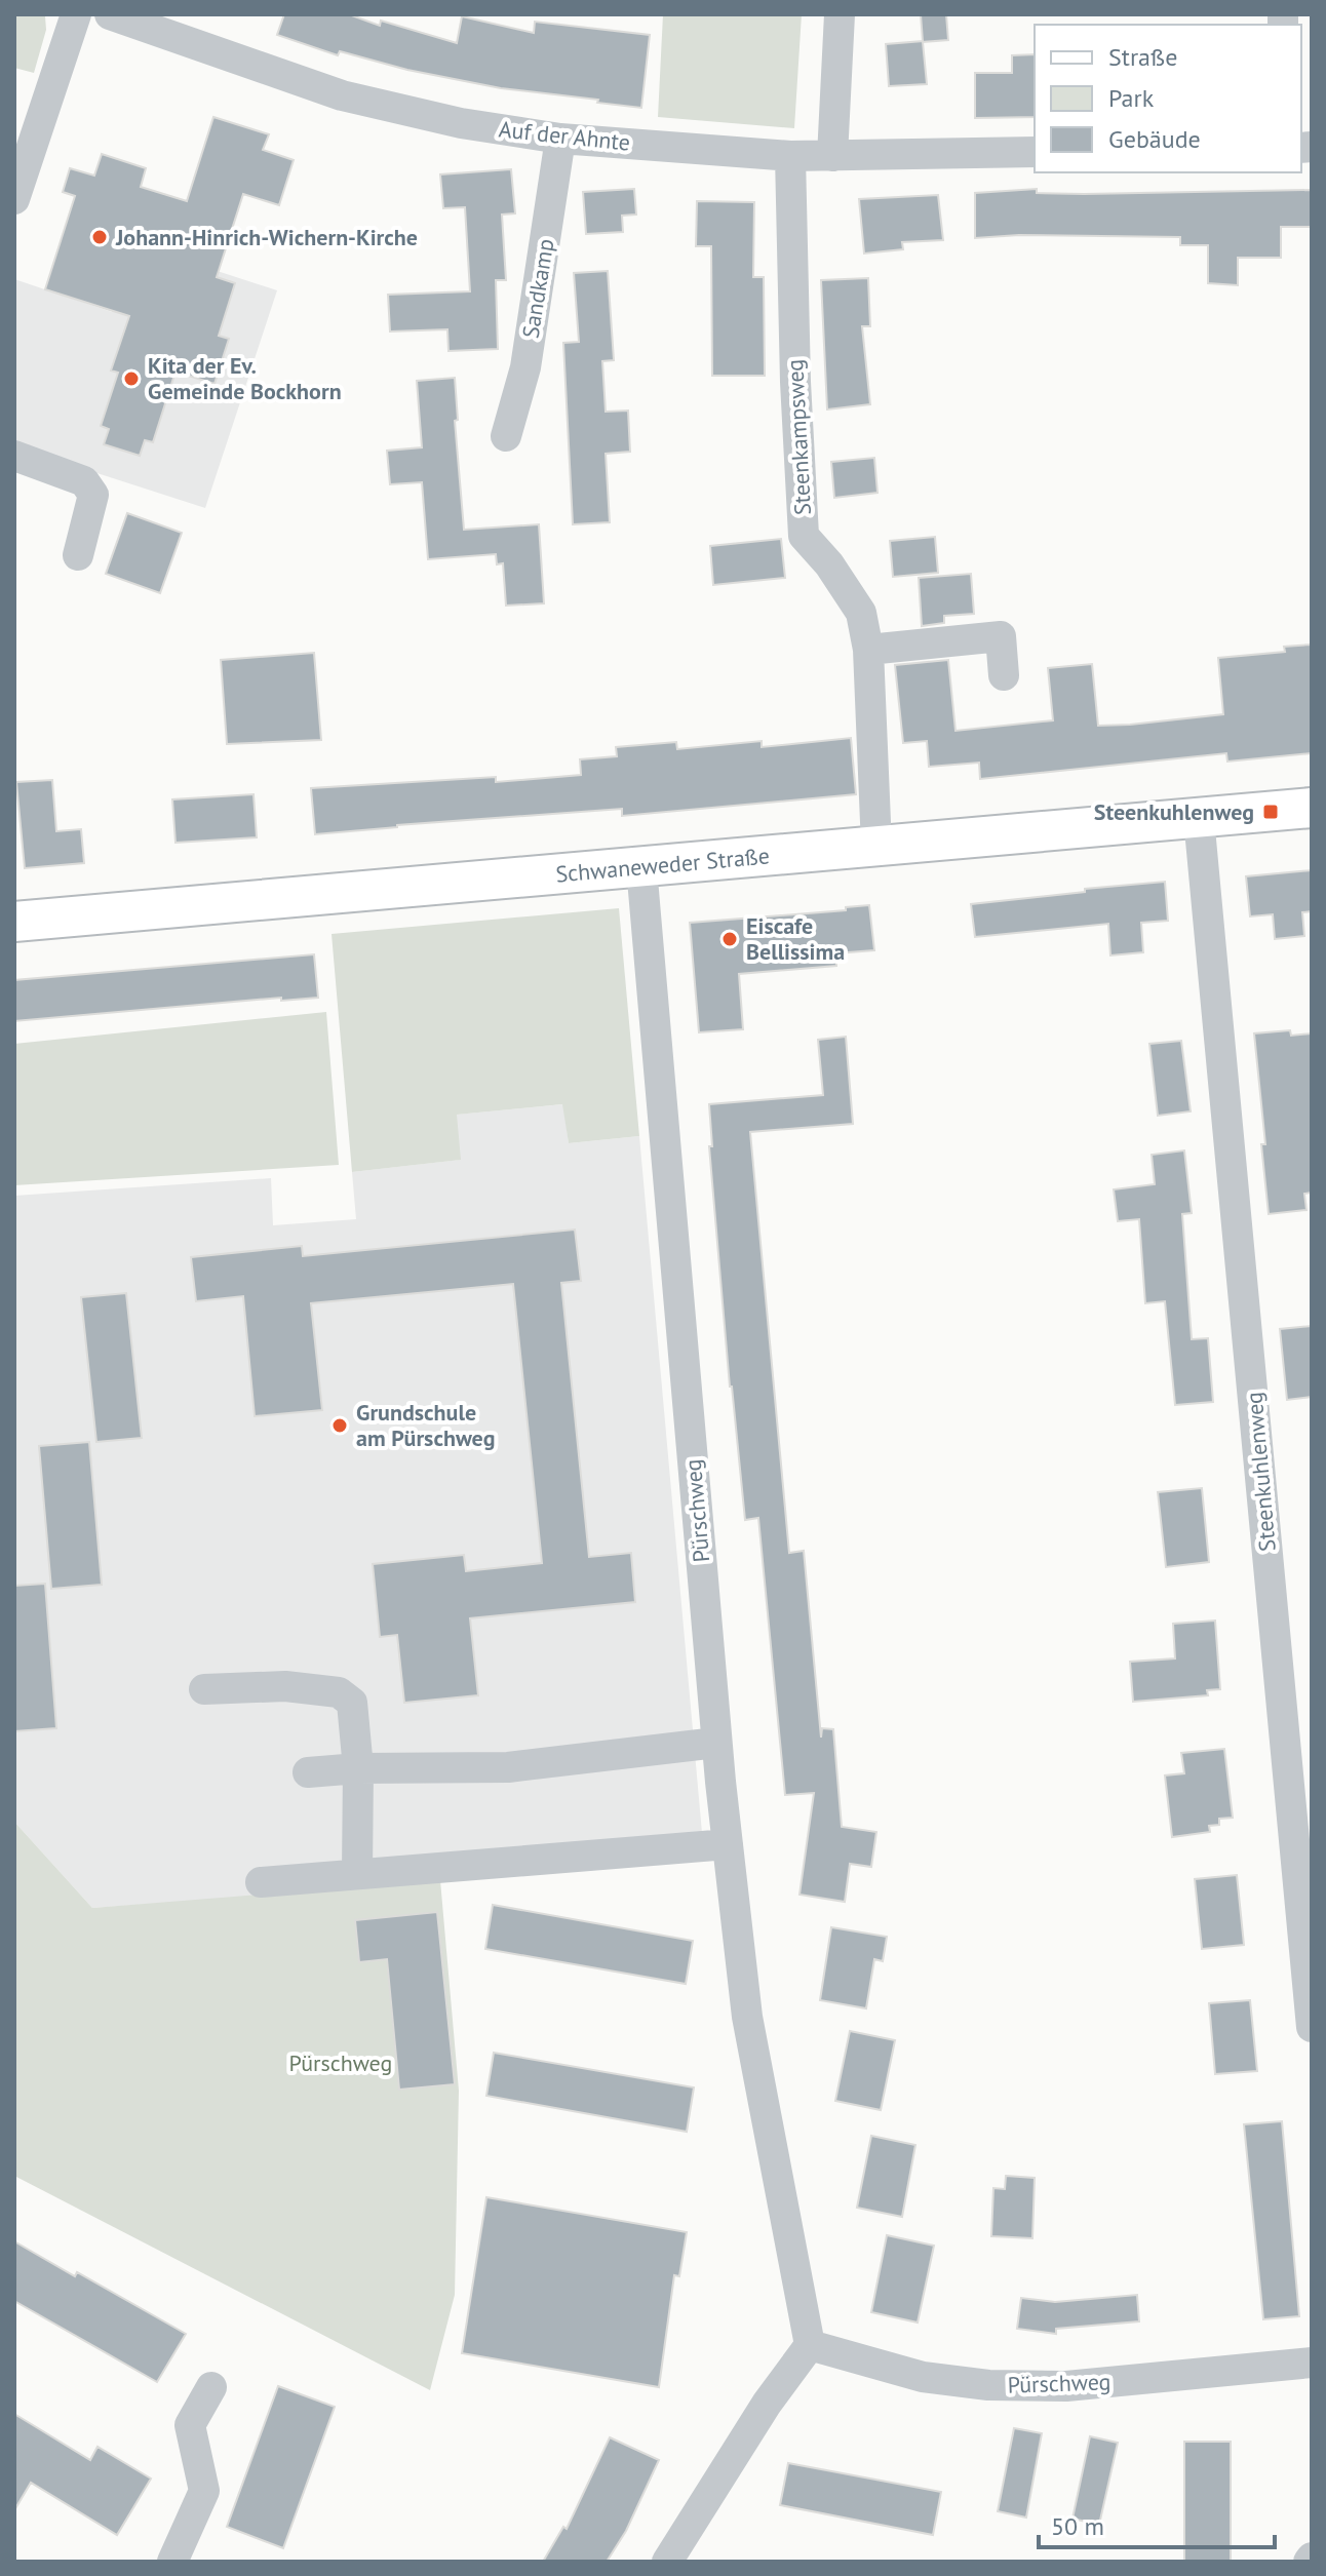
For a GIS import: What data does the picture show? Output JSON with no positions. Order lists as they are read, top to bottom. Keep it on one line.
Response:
{"streets":{"main road":["Schwaneweder Straße"],"street":["Auf der Ahnte","Sandkamp","Steenkampsweg","Steenkuhlenweg","Pürschweg"]},"crossings":[["Auf der Ahnte","Sandkamp"],["Auf der Ahnte","Steenkampsweg"],["Steenkampsweg","Schwaneweder Straße"],["Schwaneweder Straße","Steenkuhlenweg"],["Schwaneweder Straße","Pürschweg"]],"parks":["Pürschweg"],"places":{"other":["Johann-Hinrich-Wichern-Kirche","Kita der Ev. Gemeinde Bockhorn","Eiscafe Bellissima","Grundschule am Pürschweg"],"transit":["Steenkuhlenweg"]},"legend":["Straße","Park","Gebäude"],"scale_bar":"50 m"}
